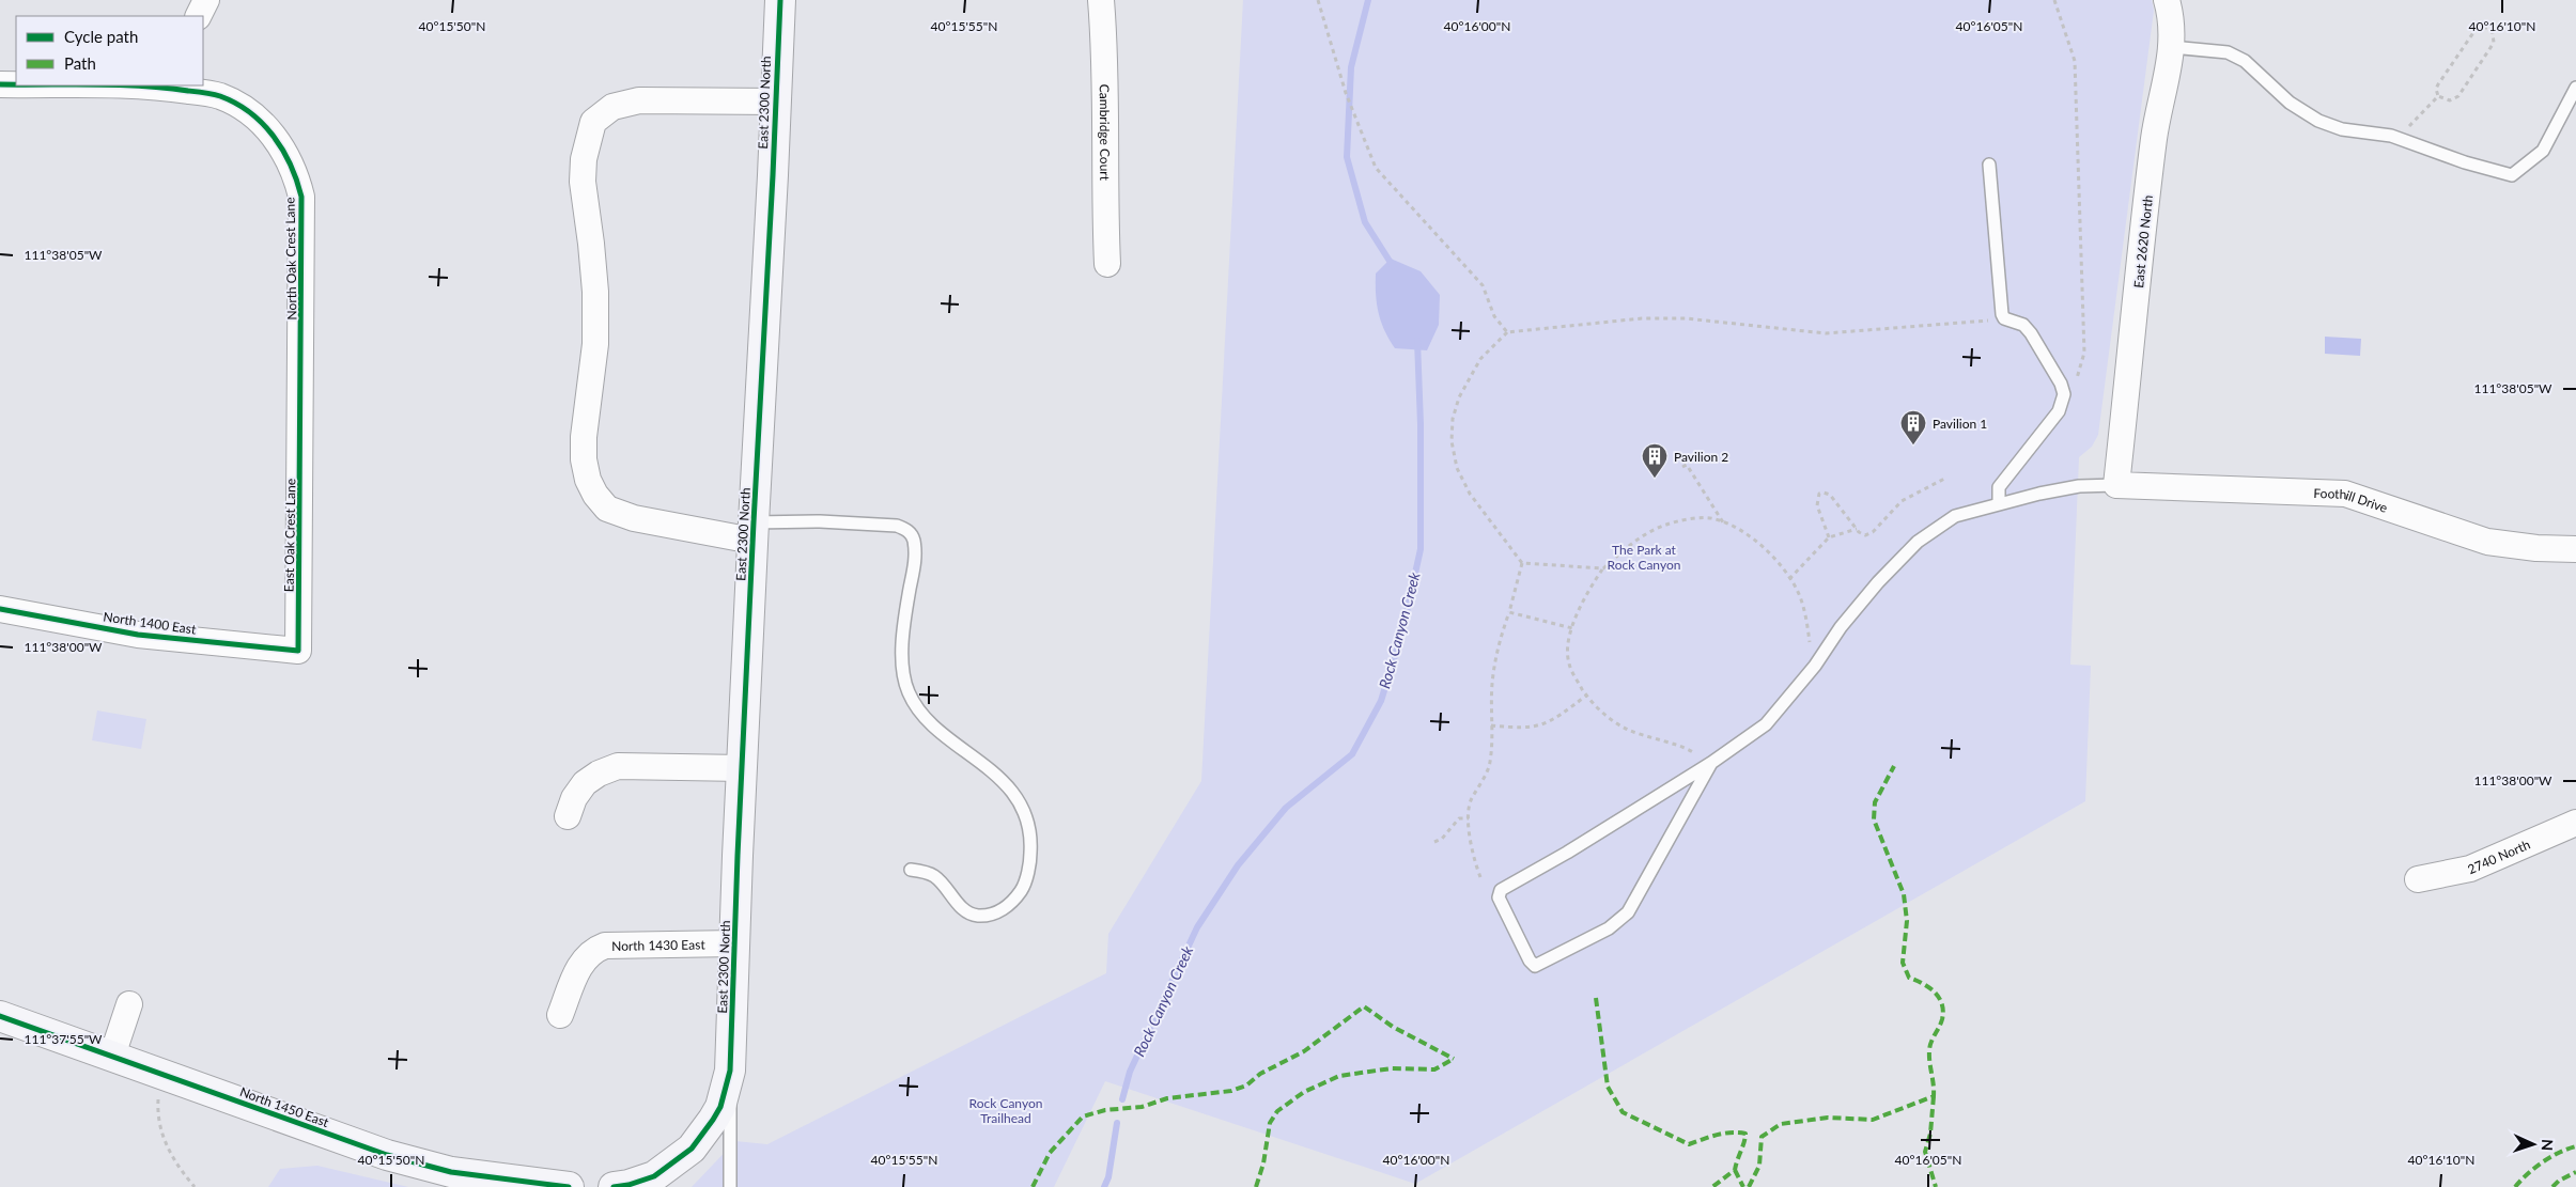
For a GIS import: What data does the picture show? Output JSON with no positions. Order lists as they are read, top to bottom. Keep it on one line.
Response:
{"streets":{"street":["East 2300 North","Cambridge Court","East 2620 North","North Oak Crest Lane","Foothill Drive","East Oak Crest Lane","North 1400 East","2740 North","North 1430 East","North 1450 East"]},"crossings":[["East 2300 North","North 1430 East"],["East 2620 North","Foothill Drive"],["North Oak Crest Lane","East Oak Crest Lane"],["East Oak Crest Lane","North 1400 East"]],"water":["Rock Canyon Creek"],"parks":["The Park at Rock Canyon","Rock Canyon Trailhead"],"places":{"building":["Pavilion 1","Pavilion 2"]},"legend":["Cycle path","Path"],"north":"right","coordinates":["40°15'50\"N","40°15'55\"N","40°16'00\"N","40°16'05\"N","40°16'10\"N","111°38'05\"W","111°38'00\"W","111°37'55\"W"]}
